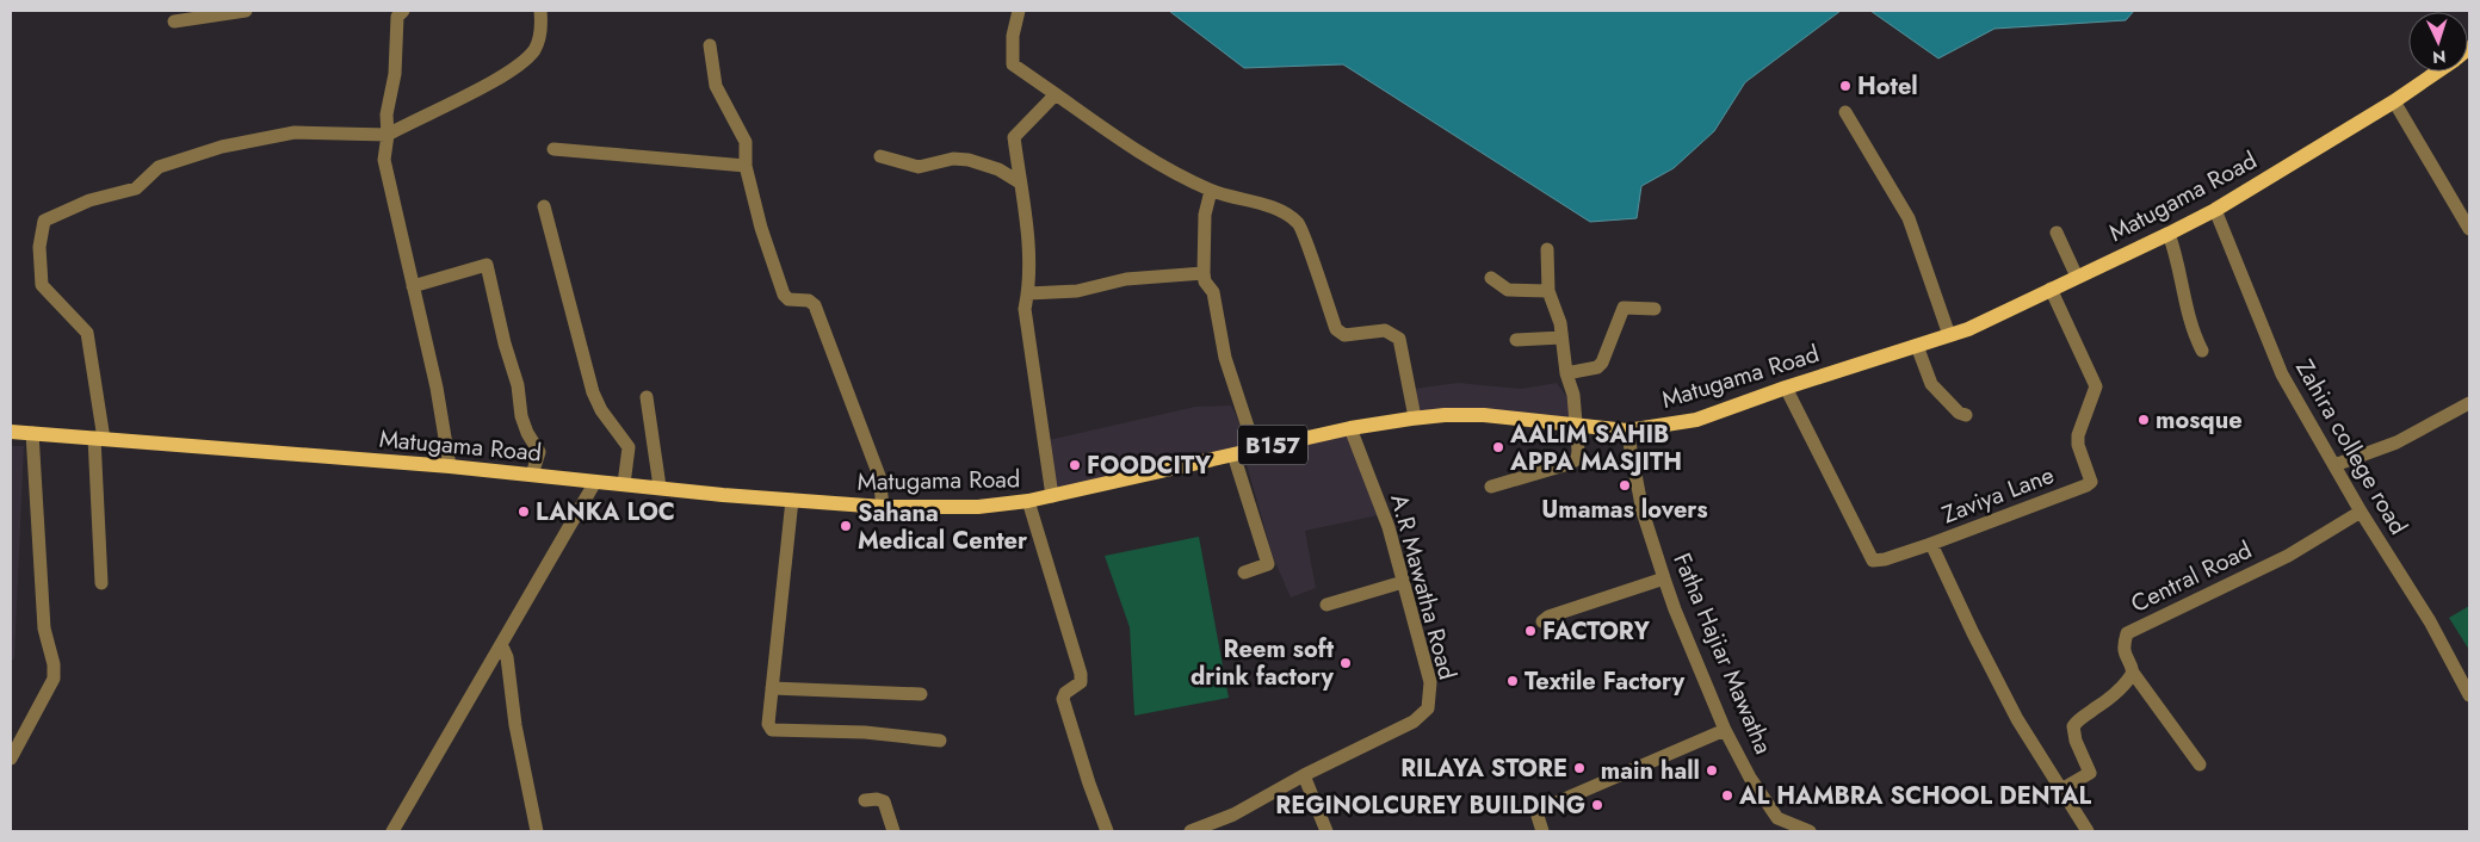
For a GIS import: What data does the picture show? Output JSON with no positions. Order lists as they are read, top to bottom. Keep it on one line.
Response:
{"streets":{"main road":["Matugama Road","B157"],"street":["Zahira college road","Zaviya Lane","Central Road","A.R Mawatha Road","Fatha Hajiar Mawatha"]},"crossings":[["Matugama Road","Zahira college road"],["Matugama Road","Zaviya Lane"],["Matugama Road","A.R Mawatha Road"],["Matugama Road","Fatha Hajiar Mawatha"],["Zahira college road","Central Road"]],"places":["Hotel","mosque","AALIM SAHIB APPA MASJITH","FOODCITY","Umamas lovers","LANKA LOC","Sahana Medical Center","FACTORY","Reem soft drink factory","Textile Factory","RILAYA STORE","main hall","AL HAMBRA SCHOOL DENTAL","REGINOLCUREY BUILDING"],"north":"bottom"}
